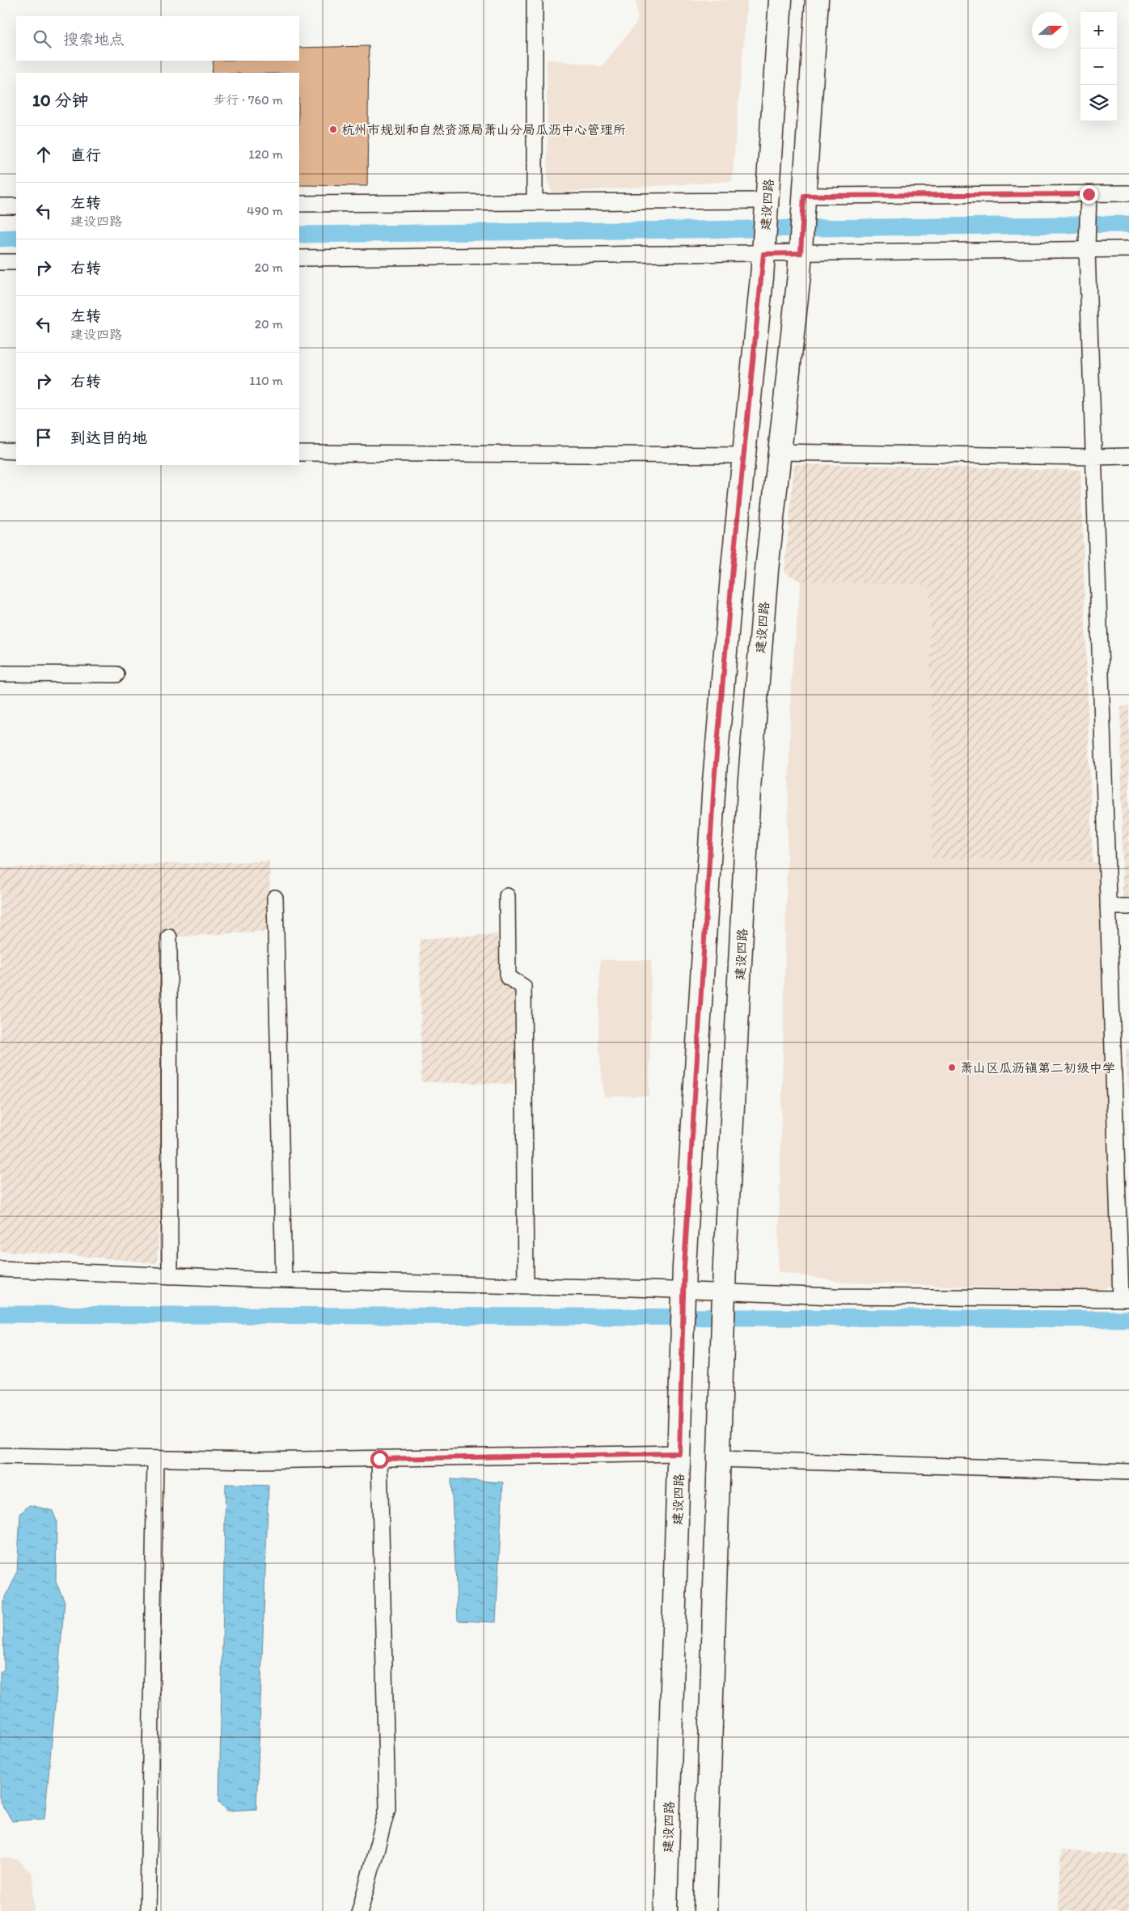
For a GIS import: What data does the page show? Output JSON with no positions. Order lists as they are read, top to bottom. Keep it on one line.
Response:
{"streets":{"main road":["建设四路"]},"places":["杭州市规划和自然资源局萧山分局瓜沥中心管理所","萧山区瓜沥镇第二初级中学"],"north":"right","page":{"map_buttons":["+","−"],"search":"搜索地点","heading":["10 分钟","步行 · 760 m"],"list":[["直行","120 m"],["左转","建设四路","490 m"],["右转","20 m"],["左转","建设四路","20 m"],["右转","110 m"],"到达目的地"]}}
